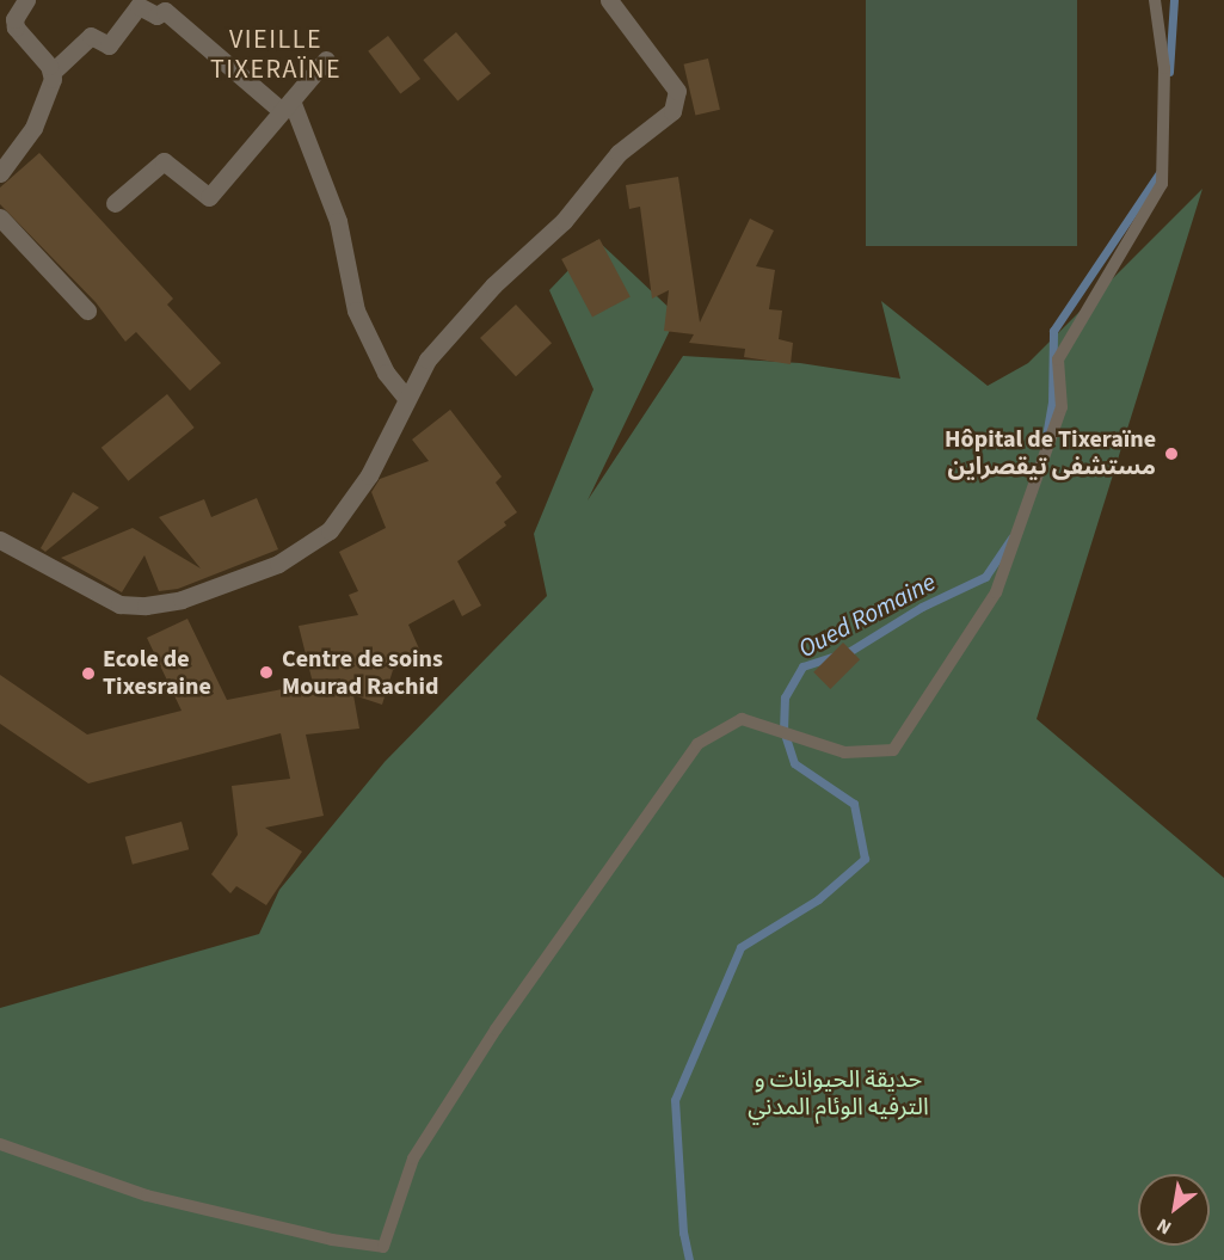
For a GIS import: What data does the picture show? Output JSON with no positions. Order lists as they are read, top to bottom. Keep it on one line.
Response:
{"districts":["VIEILLE TIXERAÏNE"],"water":["Oued Romaine"],"parks":["حديقة الحيوانات و الترفيه الوئام المدني"],"places":["Hôpital de Tixeraïne مستشفى تيقصراين","Centre de soins Mourad Rachid","Ecole de Tixesraine"],"north":"bottom left"}
